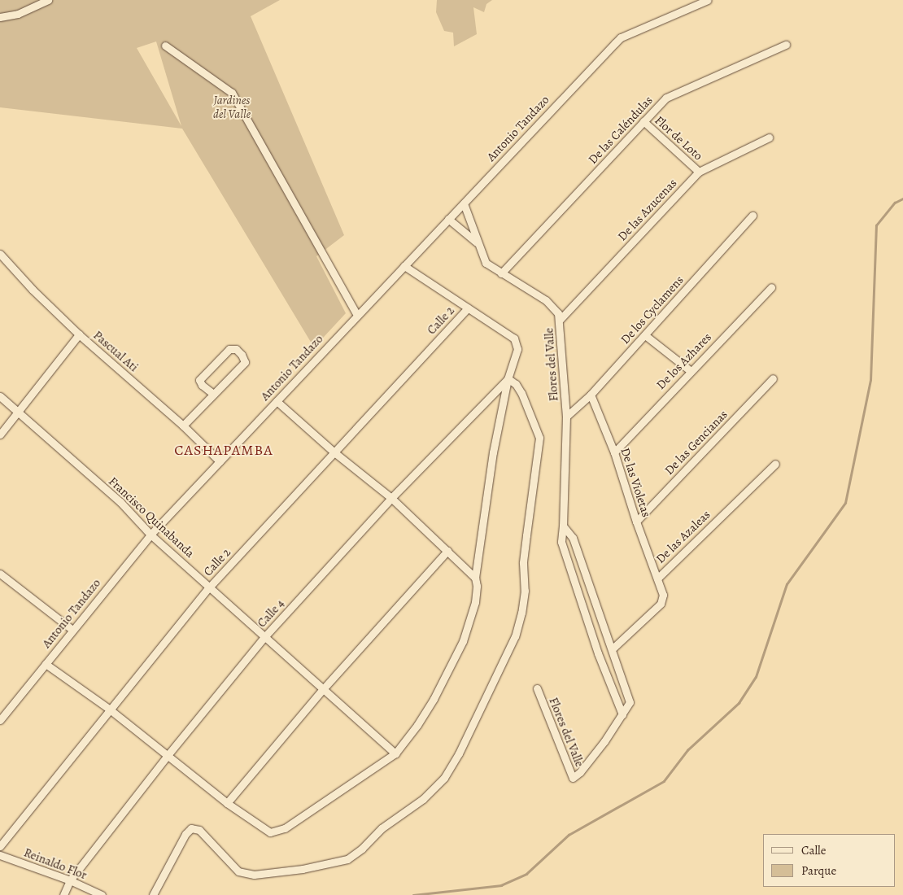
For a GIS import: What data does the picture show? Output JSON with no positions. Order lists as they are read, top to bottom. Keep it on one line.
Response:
{"streets":{"street":["Antonio Tandazo","De las Caléndulas","Flor de Loto","De las Azucenas","De los Cyclamens","Calle 2","Pascual Ati","De los Azhares","Flores del Valle","De las Gencianas","De las Violetas","Francisco Quinabanda","De las Azaleas","Calle 4","Reinaldo Flor"]},"crossings":[["Antonio Tandazo","Pascual Ati"],["Antonio Tandazo","Flores del Valle"],["Antonio Tandazo","Francisco Quinabanda"],["De las Caléndulas","Flor de Loto"],["De las Caléndulas","Flores del Valle"],["Flor de Loto","De las Azucenas"],["De las Azucenas","Flores del Valle"],["De los Cyclamens","Flores del Valle"],["De los Cyclamens","De las Violetas"],["Calle 2","Francisco Quinabanda"],["De los Azhares","De las Violetas"],["Flores del Valle","De las Azaleas"],["De las Gencianas","De las Violetas"],["De las Violetas","De las Azaleas"],["Francisco Quinabanda","Calle 4"],["Calle 4","Reinaldo Flor"]],"districts":["CASHAPAMBA"],"parks":["Jardines del Valle"],"legend":["Calle","Parque"]}
